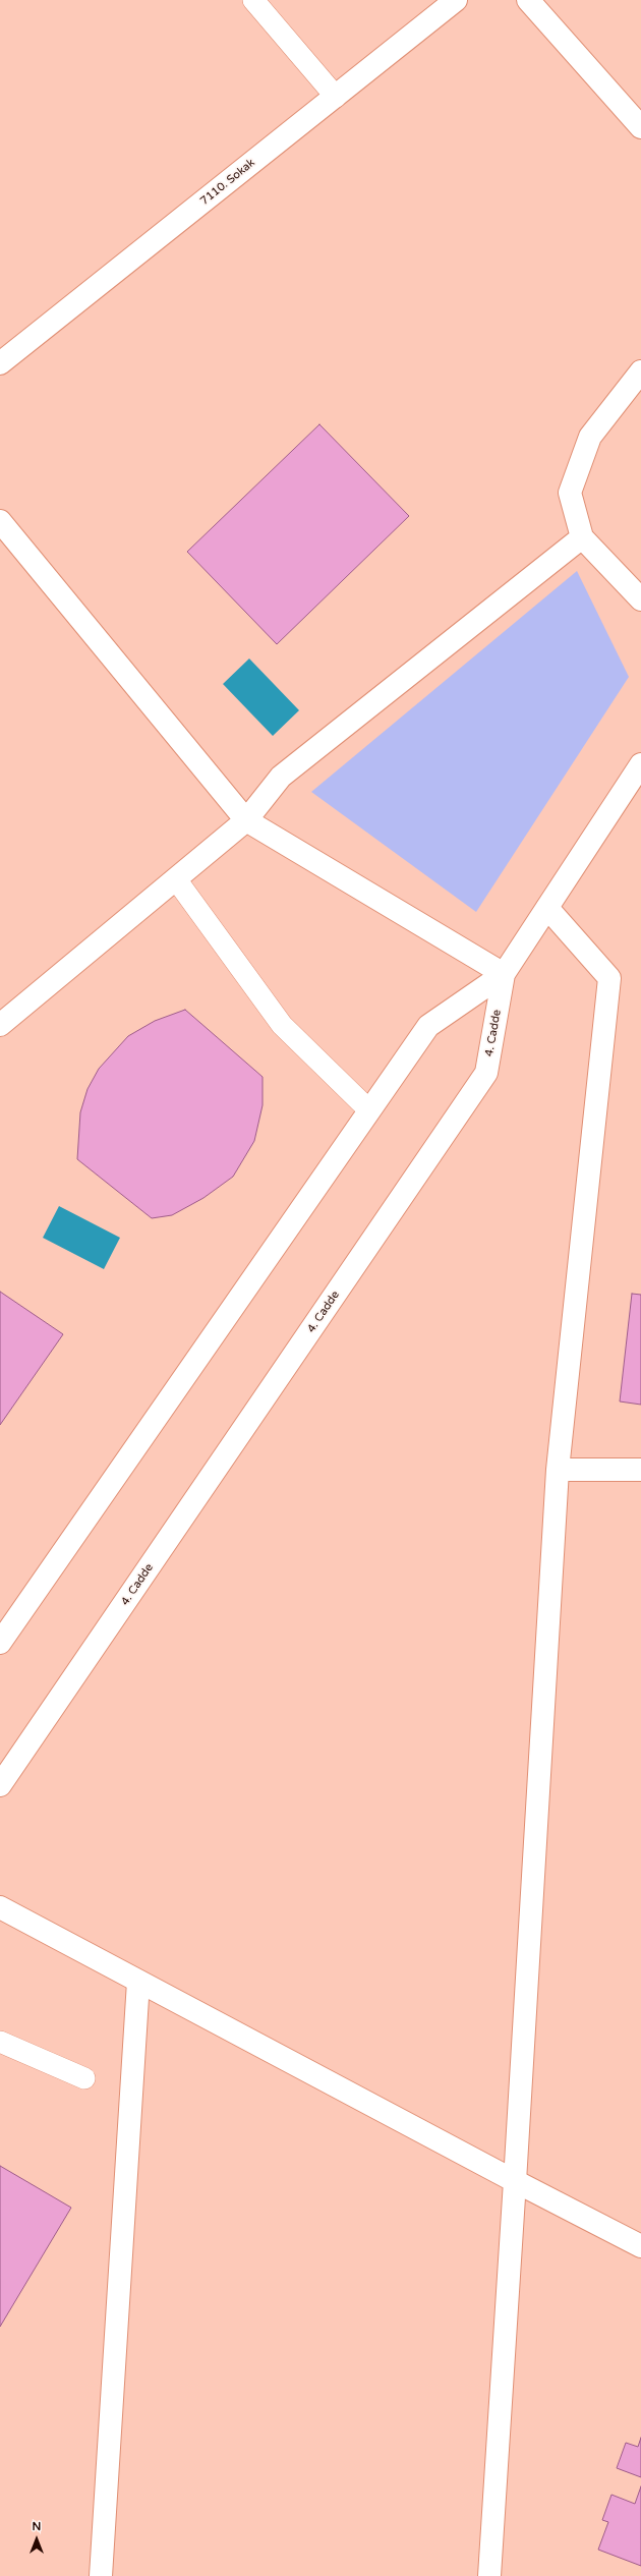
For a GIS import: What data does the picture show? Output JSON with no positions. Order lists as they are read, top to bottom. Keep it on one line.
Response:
{"streets":{"street":["7110. Sokak","4. Cadde"]},"north":"top"}
